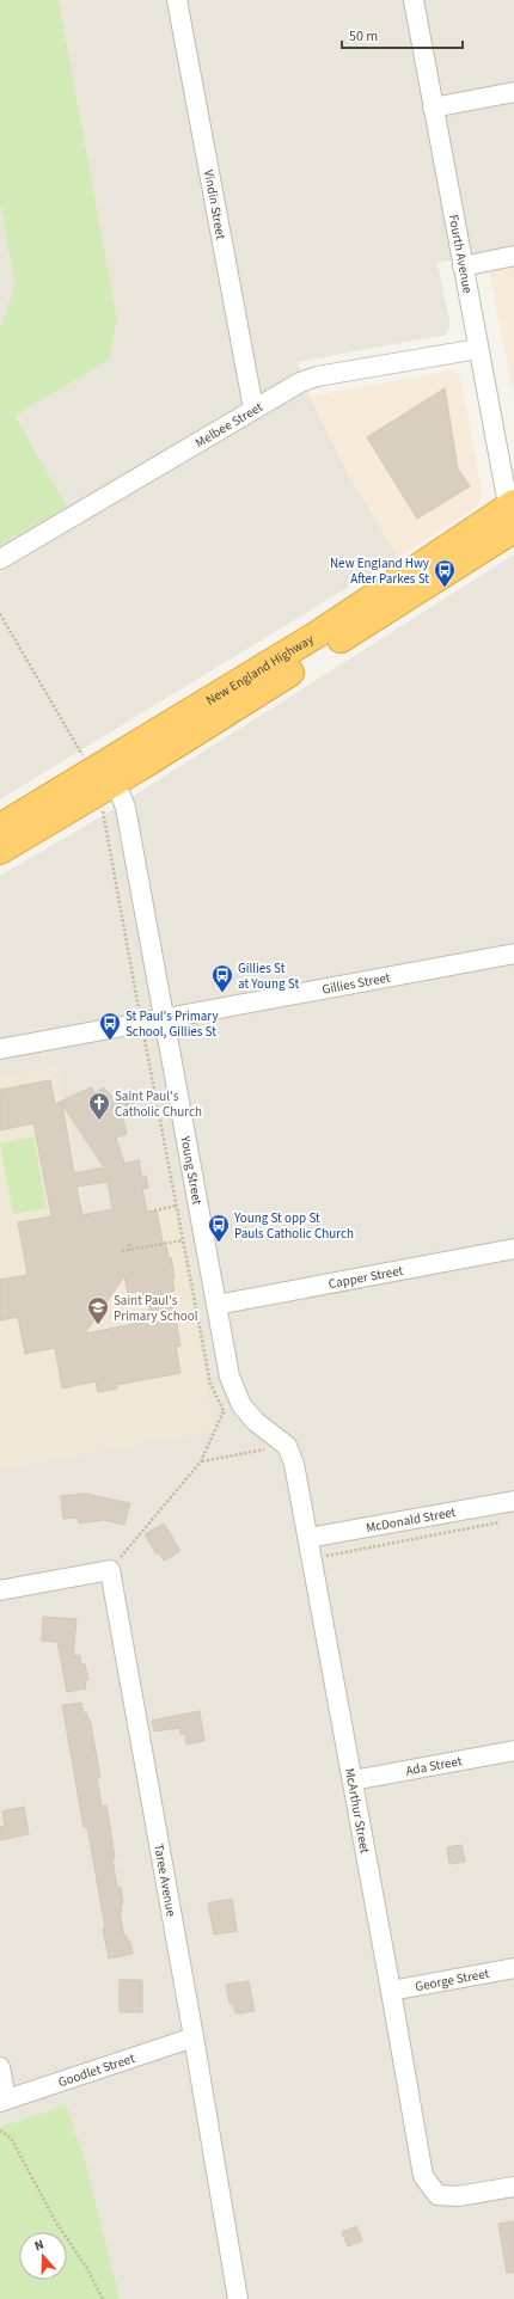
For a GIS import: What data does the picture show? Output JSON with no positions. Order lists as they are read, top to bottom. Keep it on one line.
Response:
{"streets":{"highway":["New England Highway"],"street":["Vindin Street","Fourth Avenue","Melbee Street","Gillies Street","Young Street","Capper Street","McDonald Street","Ada Street","McArthur Street","Taree Avenue","George Street","Goodlet Street"]},"crossings":[["Vindin Street","Melbee Street"],["Fourth Avenue","Melbee Street"],["Fourth Avenue","New England Highway"],["New England Highway","Young Street"],["Gillies Street","Young Street"],["Young Street","Capper Street"],["Young Street","McArthur Street"],["McDonald Street","McArthur Street"],["Ada Street","McArthur Street"],["McArthur Street","George Street"],["Taree Avenue","Goodlet Street"]],"places":{"bus stop":["New England Hwy After Parkes St","Gillies St at Young St","St Paul's Primary School, Gillies St","Young St opp St Pauls Catholic Church"],"church":["Saint Paul's Catholic Church"],"school or university":["Saint Paul's Primary School"]},"scale_bar":"50 m","north":"top"}
